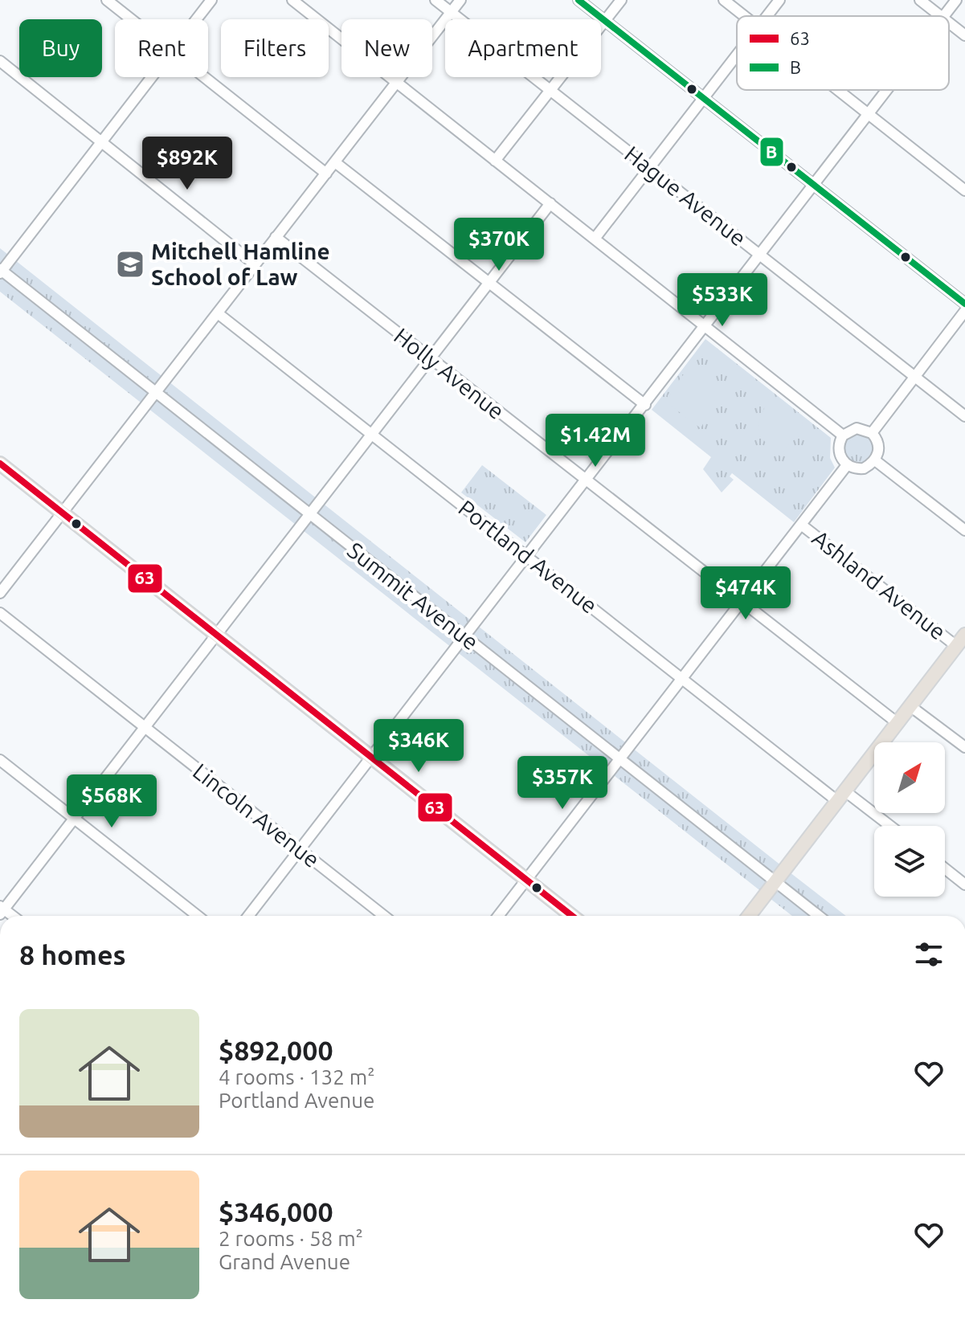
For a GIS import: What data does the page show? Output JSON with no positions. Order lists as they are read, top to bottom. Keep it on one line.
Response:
{"streets":{"street":["Hague Avenue","Holly Avenue","Portland Avenue","Ashland Avenue","Summit Avenue","Lincoln Avenue"]},"places":{"school or university":["Mitchell Hamline School of Law"]},"lines":["transit line B","transit line 63"],"legend":["63","B"],"north":"top right","page":{"chip":["Buy","Rent","Filters","New","Apartment"],"price":["$892K","$370K","$533K","$1.42M","$474K","$346K","$357K","$568K"],"heading":"8 homes","list":[{"name":"$892,000","note":"4 rooms · 132 m² · Portland Avenue"},{"name":"$346,000","note":"2 rooms · 58 m² · Grand Avenue"}]}}
